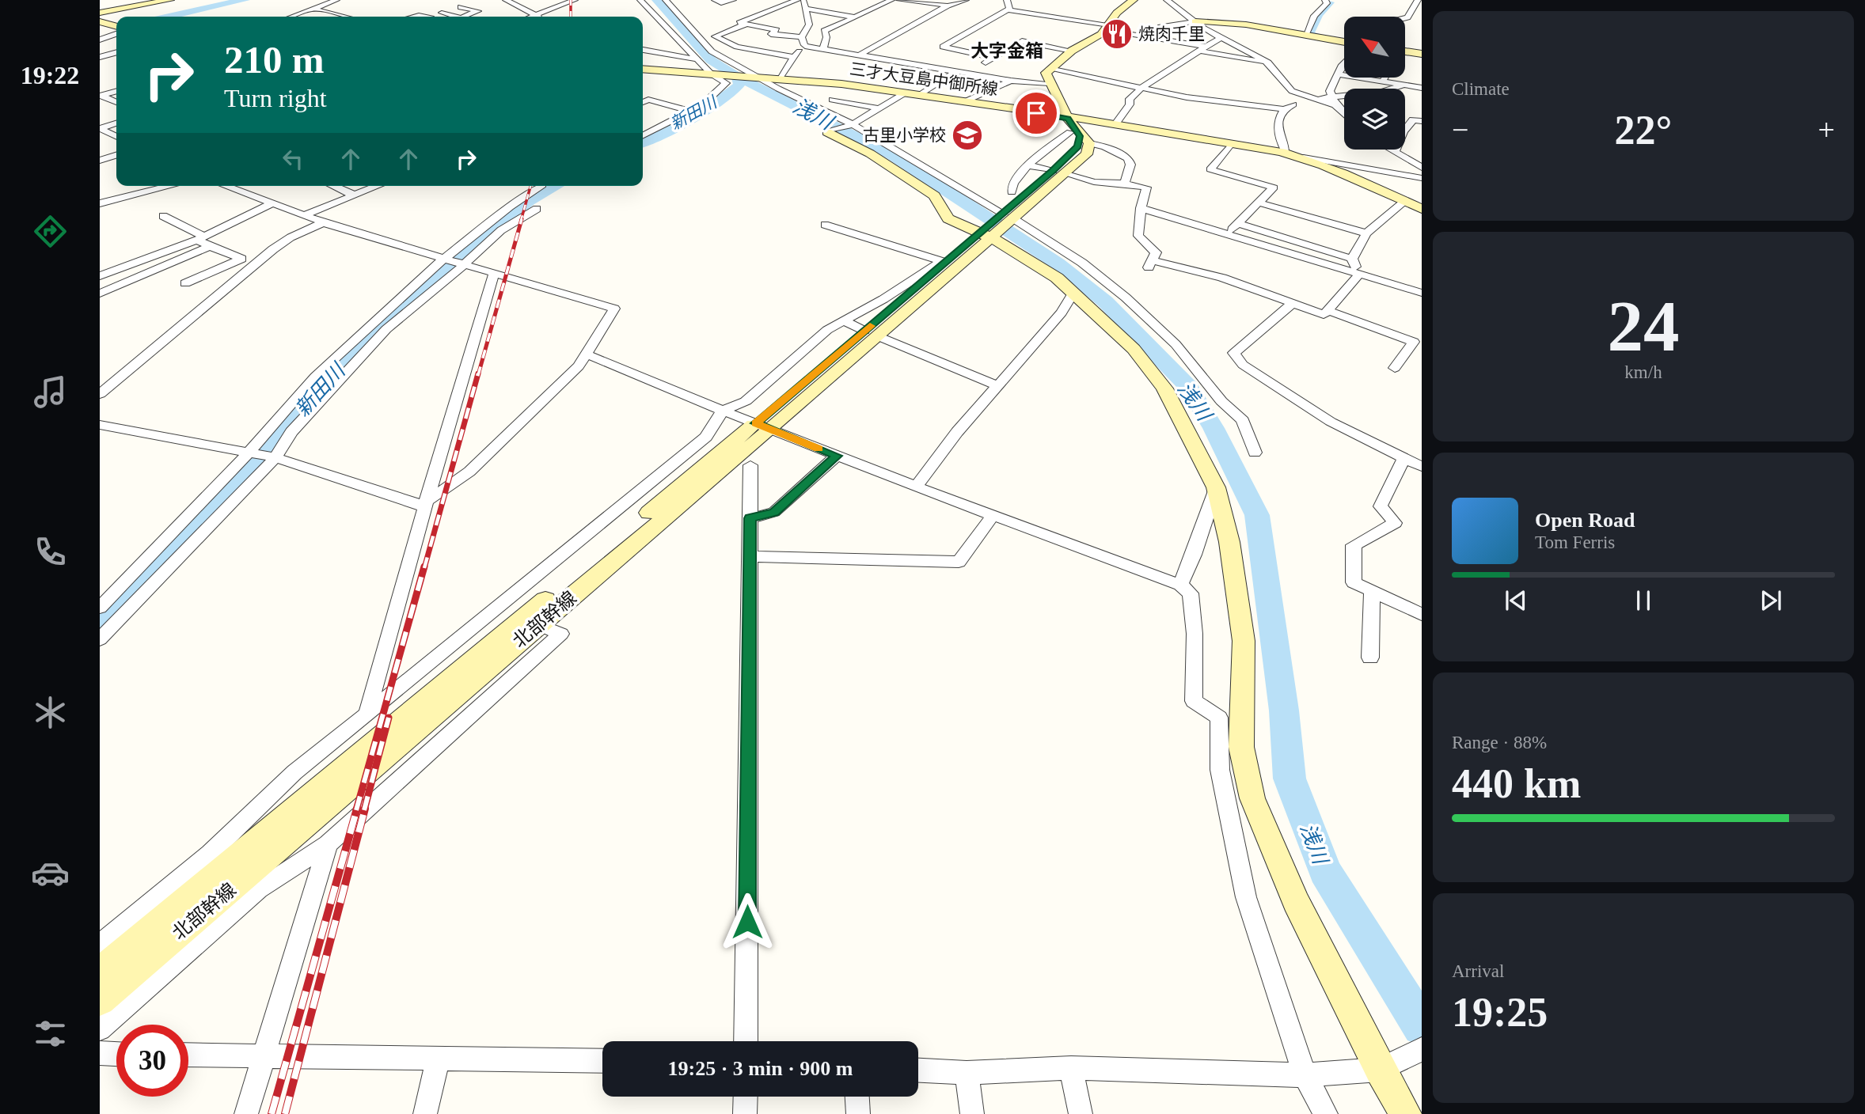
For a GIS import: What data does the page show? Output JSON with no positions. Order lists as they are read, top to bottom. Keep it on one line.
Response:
{"streets":{"street":["三才大豆島中御所線","北部幹線"]},"districts":["大字金箱"],"water":["新田川","浅川"],"places":{"restaurant":["焼肉千里"],"school or university":["古里小学校"]},"north":"top left","page":{"tabs":"19:22","tile":["Climate",["24","km/h"],["Range · 88%","440 km"],["Arrival","19:25"]],"turn":["210 m","Turn right"],"heat":["−","22°","+"],"song":["Open Road","Tom Ferris"],"limit":"30","trip":"19:25 · 3 min · 900 m"}}
